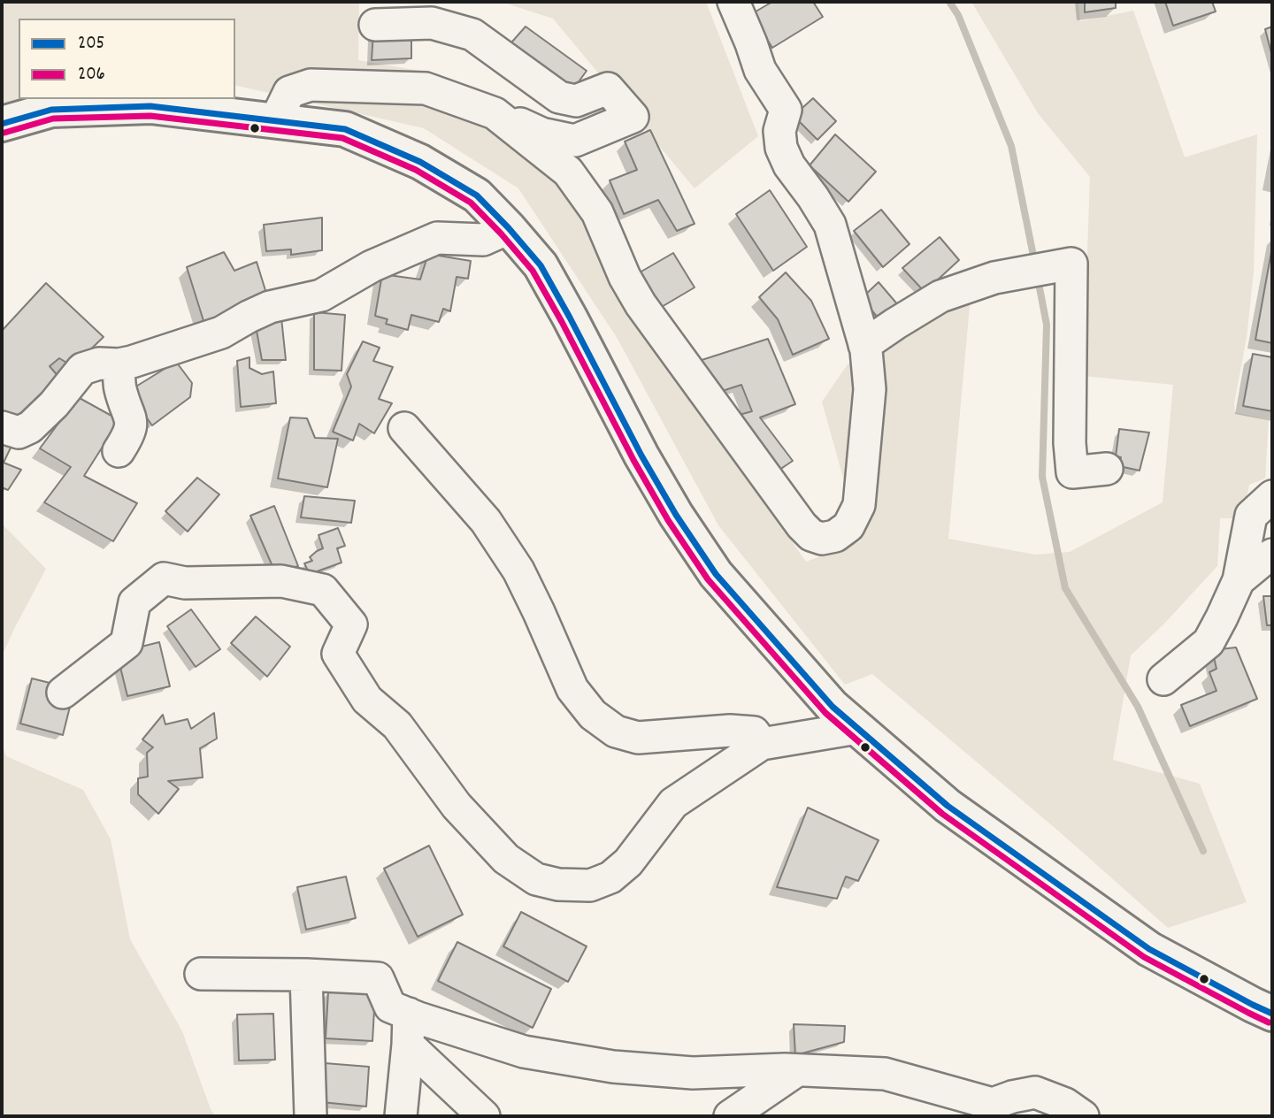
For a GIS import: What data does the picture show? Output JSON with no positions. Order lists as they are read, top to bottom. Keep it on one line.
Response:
{"lines":["transit line 205","transit line 206"],"legend":["205","206"]}
